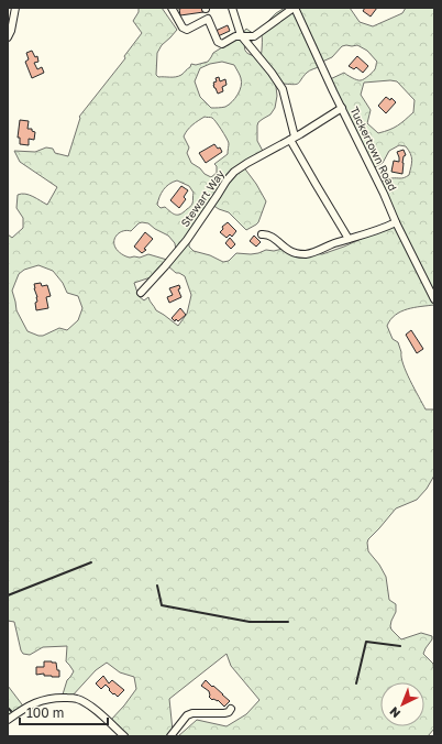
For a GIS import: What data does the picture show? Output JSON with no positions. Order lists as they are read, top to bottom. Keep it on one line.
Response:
{"streets":{"street":["Tuckertown Road","Stewart Way"]},"crossings":[["Tuckertown Road","Stewart Way"]],"scale_bar":"100 m","north":"bottom left"}
